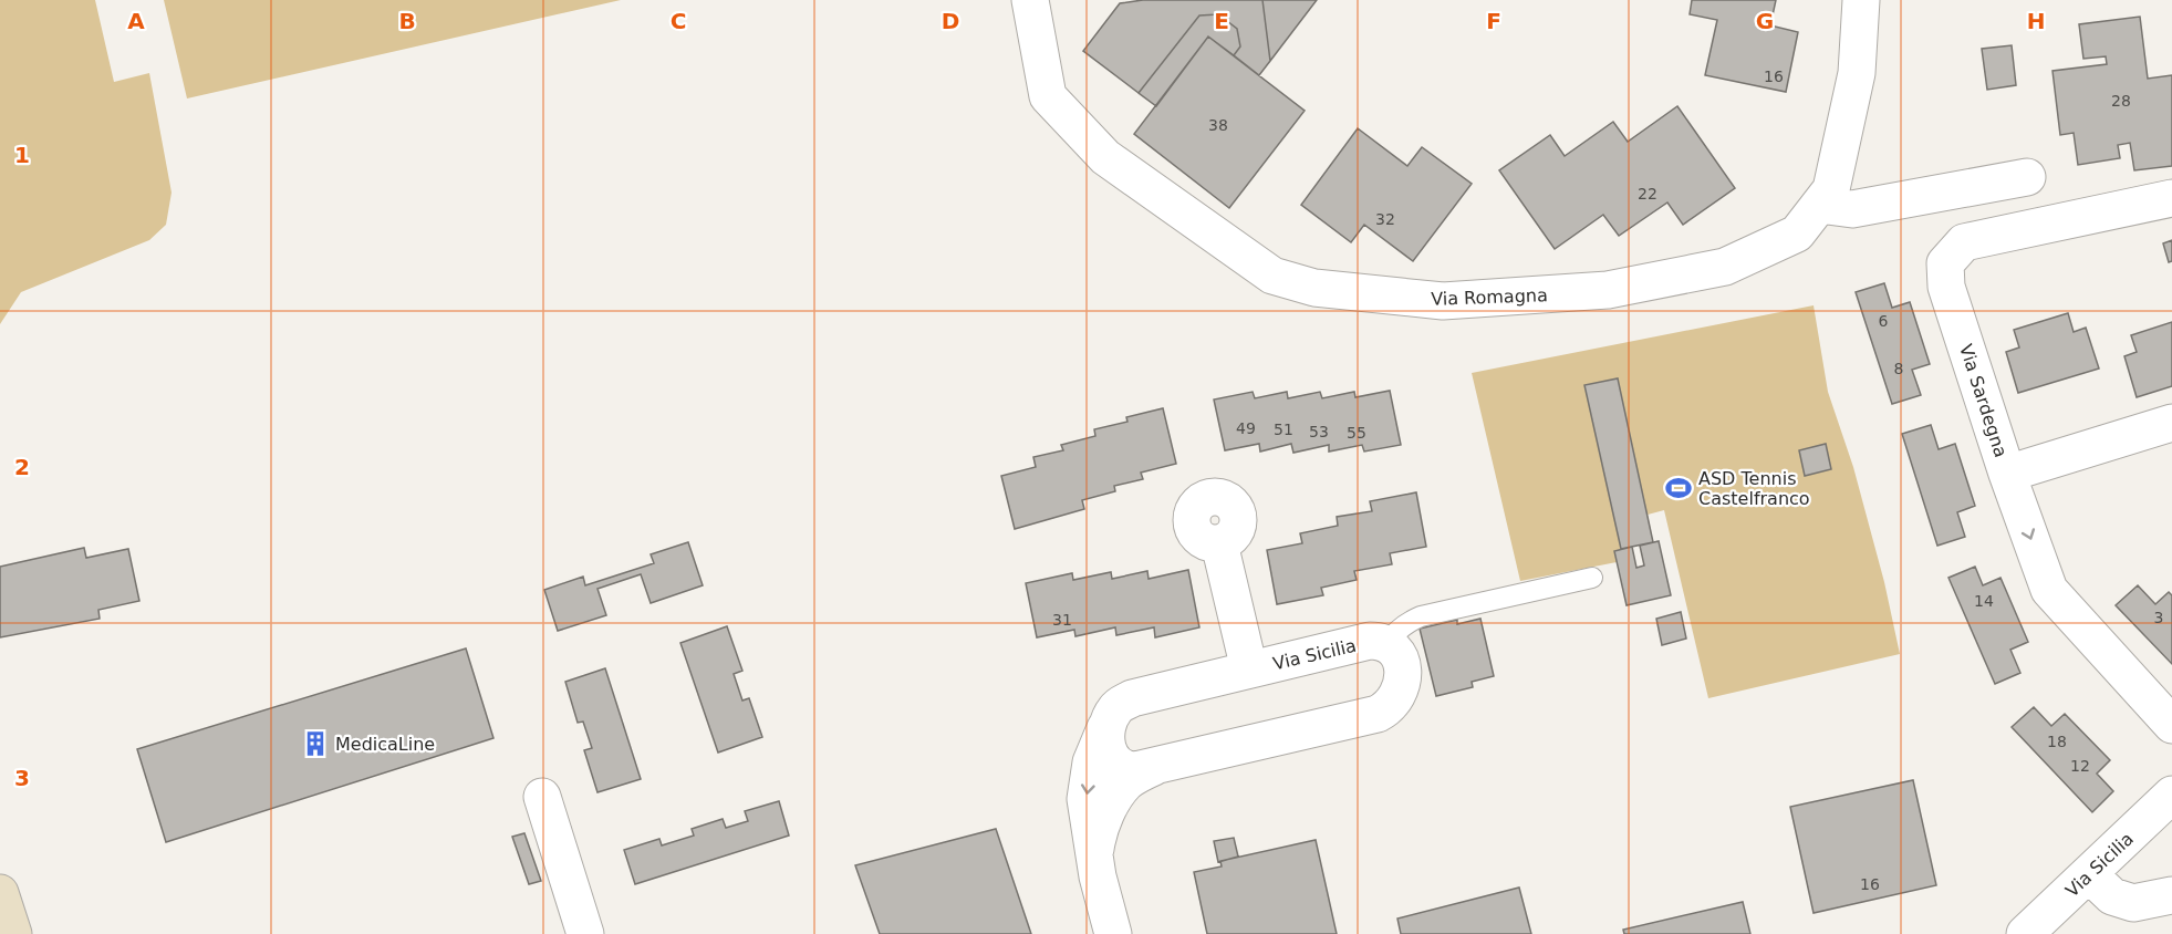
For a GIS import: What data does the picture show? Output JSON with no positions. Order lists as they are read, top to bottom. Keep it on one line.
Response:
{"streets":{"street":["Via Romagna","Via Sardegna","Via Sicilia"]},"one_way":["Via Sardegna"],"places":{"sports":["ASD Tennis Castelfranco"],"building":["MedicaLine"]},"house_numbers":["16","28","38","22","32","6","8","49","51","53","55","14","3","31","18","12","16"],"grid":{"columns":["A","B","C","D","E","F","G","H"],"rows":["1","2","3"]}}
